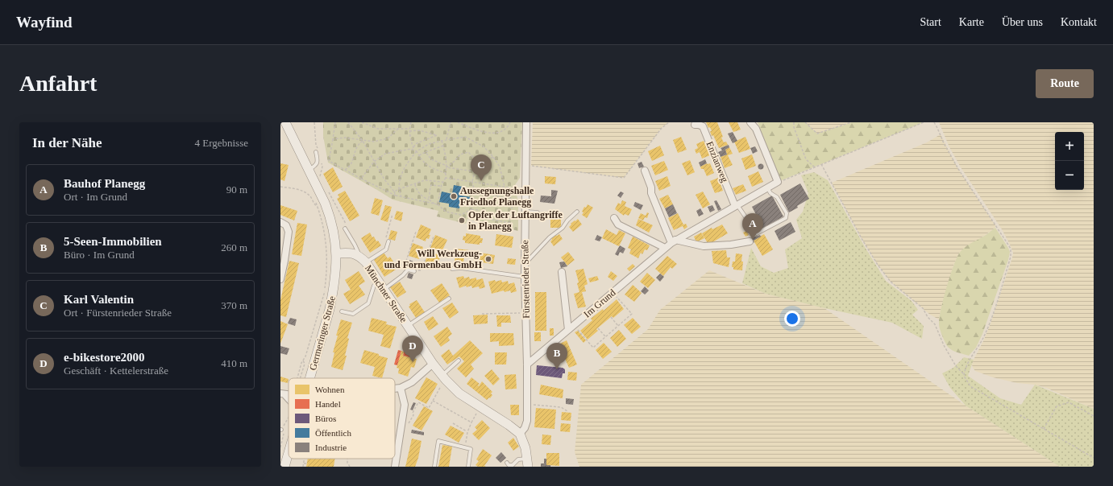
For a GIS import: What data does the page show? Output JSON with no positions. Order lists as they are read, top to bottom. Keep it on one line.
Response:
{"streets":{"main road":["Münchner Straße","Germeringer Straße"],"street":["Enzianweg","Fürstenrieder Straße","Im Grund"]},"crossings":[["Enzianweg","Im Grund"],["Fürstenrieder Straße","Münchner Straße"],["Fürstenrieder Straße","Im Grund"],["Münchner Straße","Germeringer Straße"]],"places":["Aussegnungshalle Friedhof Planegg","Opfer der Luftangriffe in Planegg","Will Werkzeug- und Formenbau GmbH"],"legend":["Wohnen","Handel","Büros","Öffentlich","Industrie"],"page":{"header":"Wayfind","nav":["Start","Karte","Über uns","Kontakt"],"buttons":"Route","title":"Anfahrt","heading":["In der Nähe","4 Ergebnisse"],"map_buttons":["+","−"],"pins":["C","A","D","B"],"list":[{"mark":"A","name":"Bauhof Planegg","note":"Ort · Im Grund","value":"90 m"},{"mark":"B","name":"5-Seen-Immobilien","note":"Büro · Im Grund","value":"260 m"},{"mark":"C","name":"Karl Valentin","note":"Ort · Fürstenrieder Straße","value":"370 m"},{"mark":"D","name":"e-bikestore2000","note":"Geschäft · Kettelerstraße","value":"410 m"}]}}
